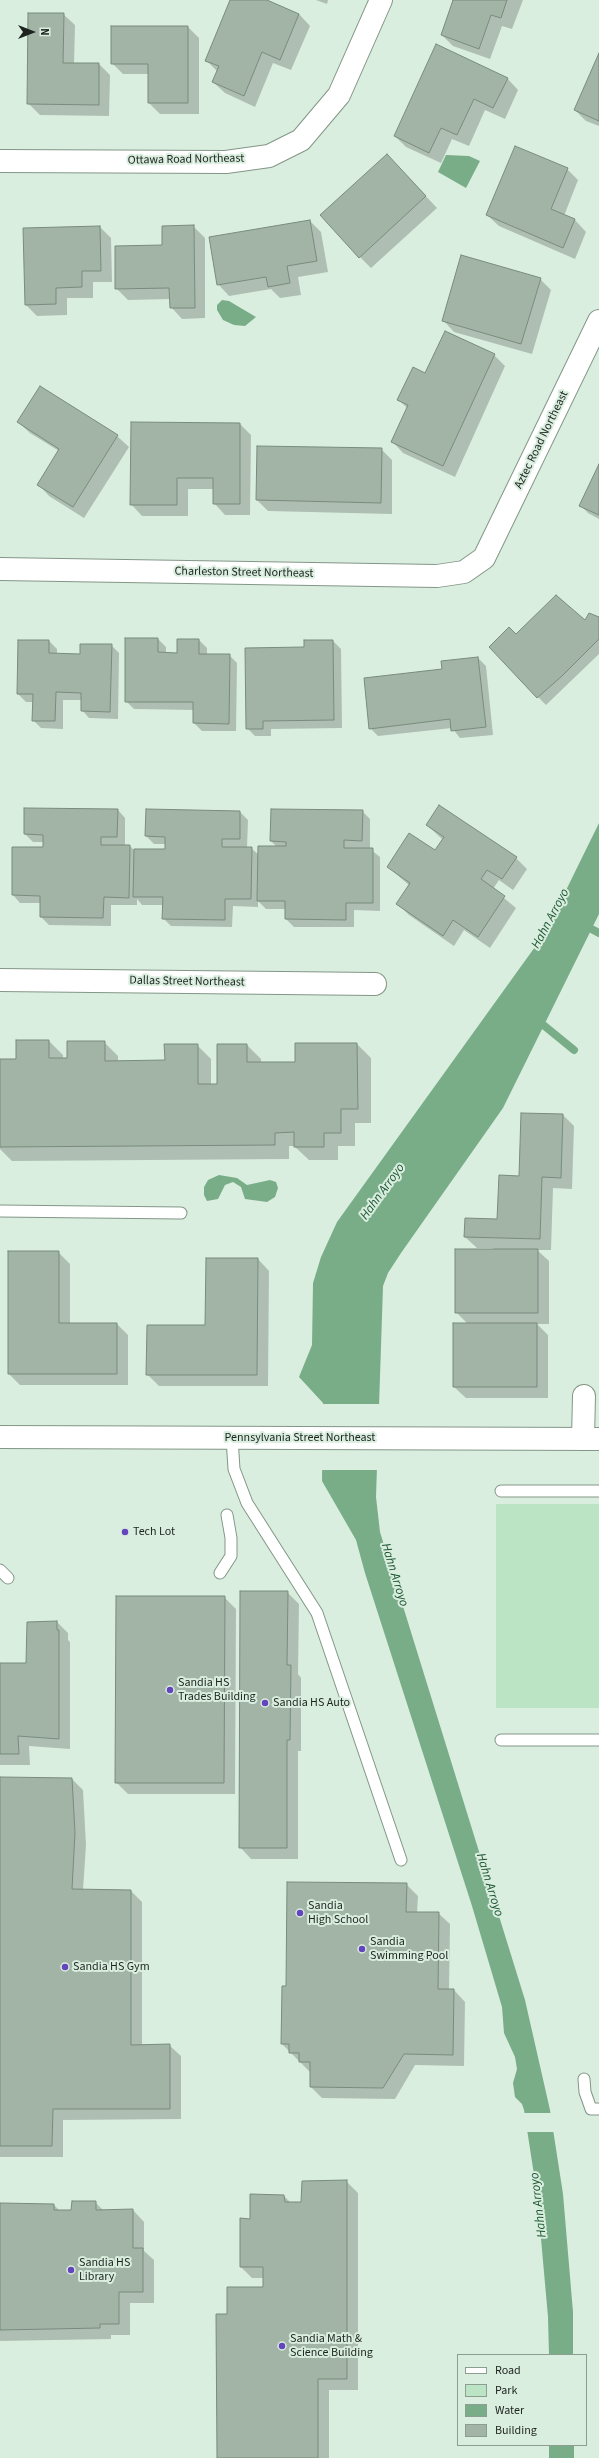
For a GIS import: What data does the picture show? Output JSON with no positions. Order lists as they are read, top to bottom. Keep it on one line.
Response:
{"streets":{"street":["Ottawa Road Northeast","Aztec Road Northeast","Charleston Street Northeast","Dallas Street Northeast","Pennsylvania Street Northeast"]},"crossings":[["Aztec Road Northeast","Charleston Street Northeast"]],"water":["Hahn Arroyo"],"places":["Tech Lot","Sandia HS Trades Building","Sandia HS Auto","Sandia High School","Sandia Swimming Pool","Sandia HS Gym","Sandia HS Library","Sandia Math & Science Building"],"legend":["Road","Park","Water","Building"],"north":"right"}
